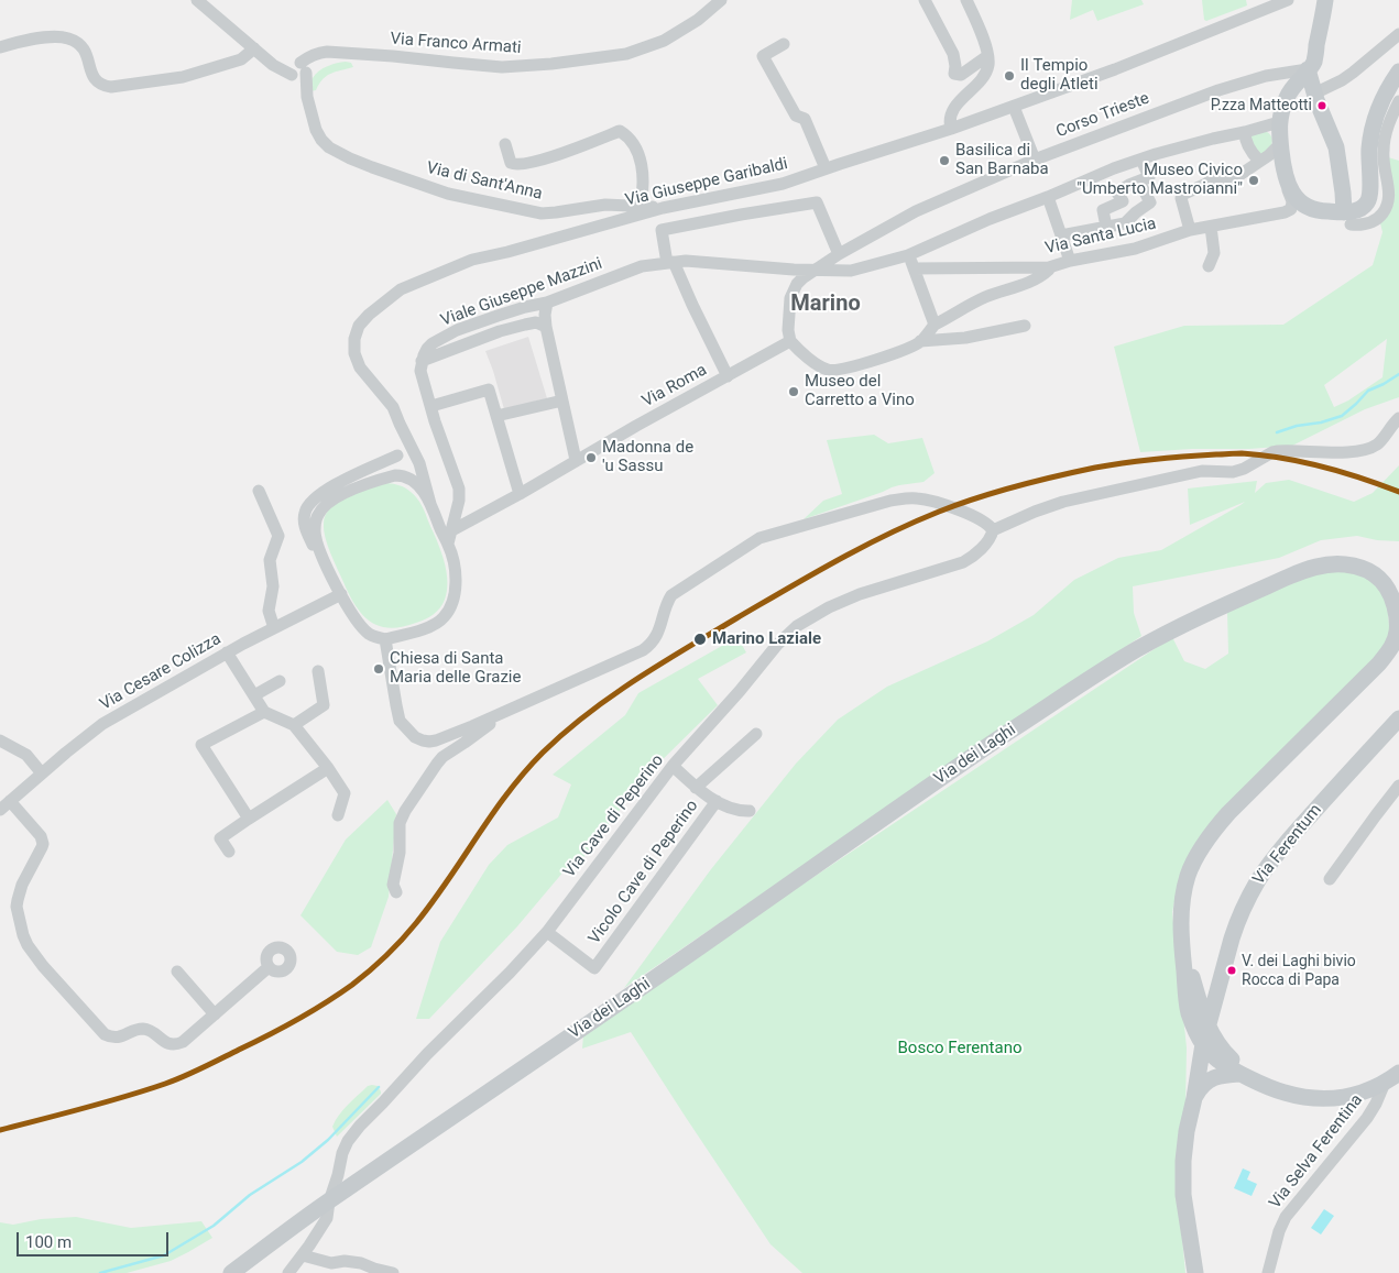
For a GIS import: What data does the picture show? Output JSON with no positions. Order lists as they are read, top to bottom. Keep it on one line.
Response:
{"streets":{"main road":["Via dei Laghi","Via Ferentum"],"street":["Via Franco Armati","Corso Trieste","Via di Sant'Anna","Via Giuseppe Garibaldi","Via Santa Lucia","Viale Giuseppe Mazzini","Via Roma","Via Cesare Colizza","Via Cave di Peperino","Vicolo Cave di Peperino","Via Selva Ferentina"]},"crossings":[["Via Franco Armati","Via di Sant'Anna"],["Corso Trieste","Via Santa Lucia"],["Corso Trieste","Viale Giuseppe Mazzini"],["Corso Trieste","Via Roma"],["Via di Sant'Anna","Via Giuseppe Garibaldi"],["Via Giuseppe Garibaldi","Via Roma"],["Via Giuseppe Garibaldi","Via Cesare Colizza"],["Via Santa Lucia","Viale Giuseppe Mazzini"],["Via Santa Lucia","Via Roma"],["Viale Giuseppe Mazzini","Via Roma"],["Via Roma","Via Cesare Colizza"],["Via dei Laghi","Via Cave di Peperino"],["Via dei Laghi","Via Ferentum"],["Via dei Laghi","Via Selva Ferentina"],["Via Cave di Peperino","Vicolo Cave di Peperino"]],"districts":["Marino"],"parks":["Bosco Ferentano"],"places":["Il Tempio degli Atleti","P.zza Matteotti","Basilica di San Barnaba","Museo Civico \"Umberto Mastroianni\"","Museo del Carretto a Vino","Madonna de 'u Sassu","Marino Laziale","Chiesa di Santa Maria delle Grazie","V. dei Laghi bivio Rocca di Papa"],"scale_bar":"100 m"}
